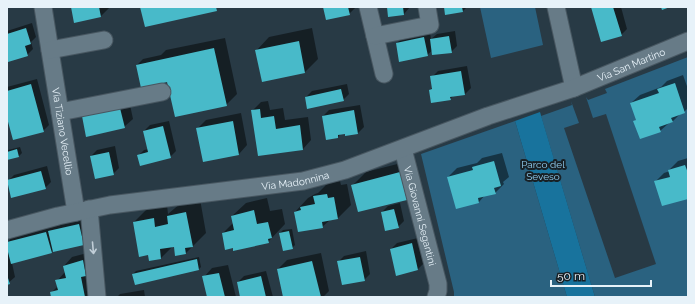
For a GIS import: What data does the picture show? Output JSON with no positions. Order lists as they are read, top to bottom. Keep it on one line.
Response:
{"streets":{"street":["Via San Martino","Via Tiziano Vecellio","Via Madonnina","Via Giovanni Segantini"]},"crossings":[["Via San Martino","Via Madonnina"],["Via Tiziano Vecellio","Via Madonnina"],["Via Madonnina","Via Giovanni Segantini"]],"parks":["Parco del Seveso"],"scale_bar":"50 m"}
